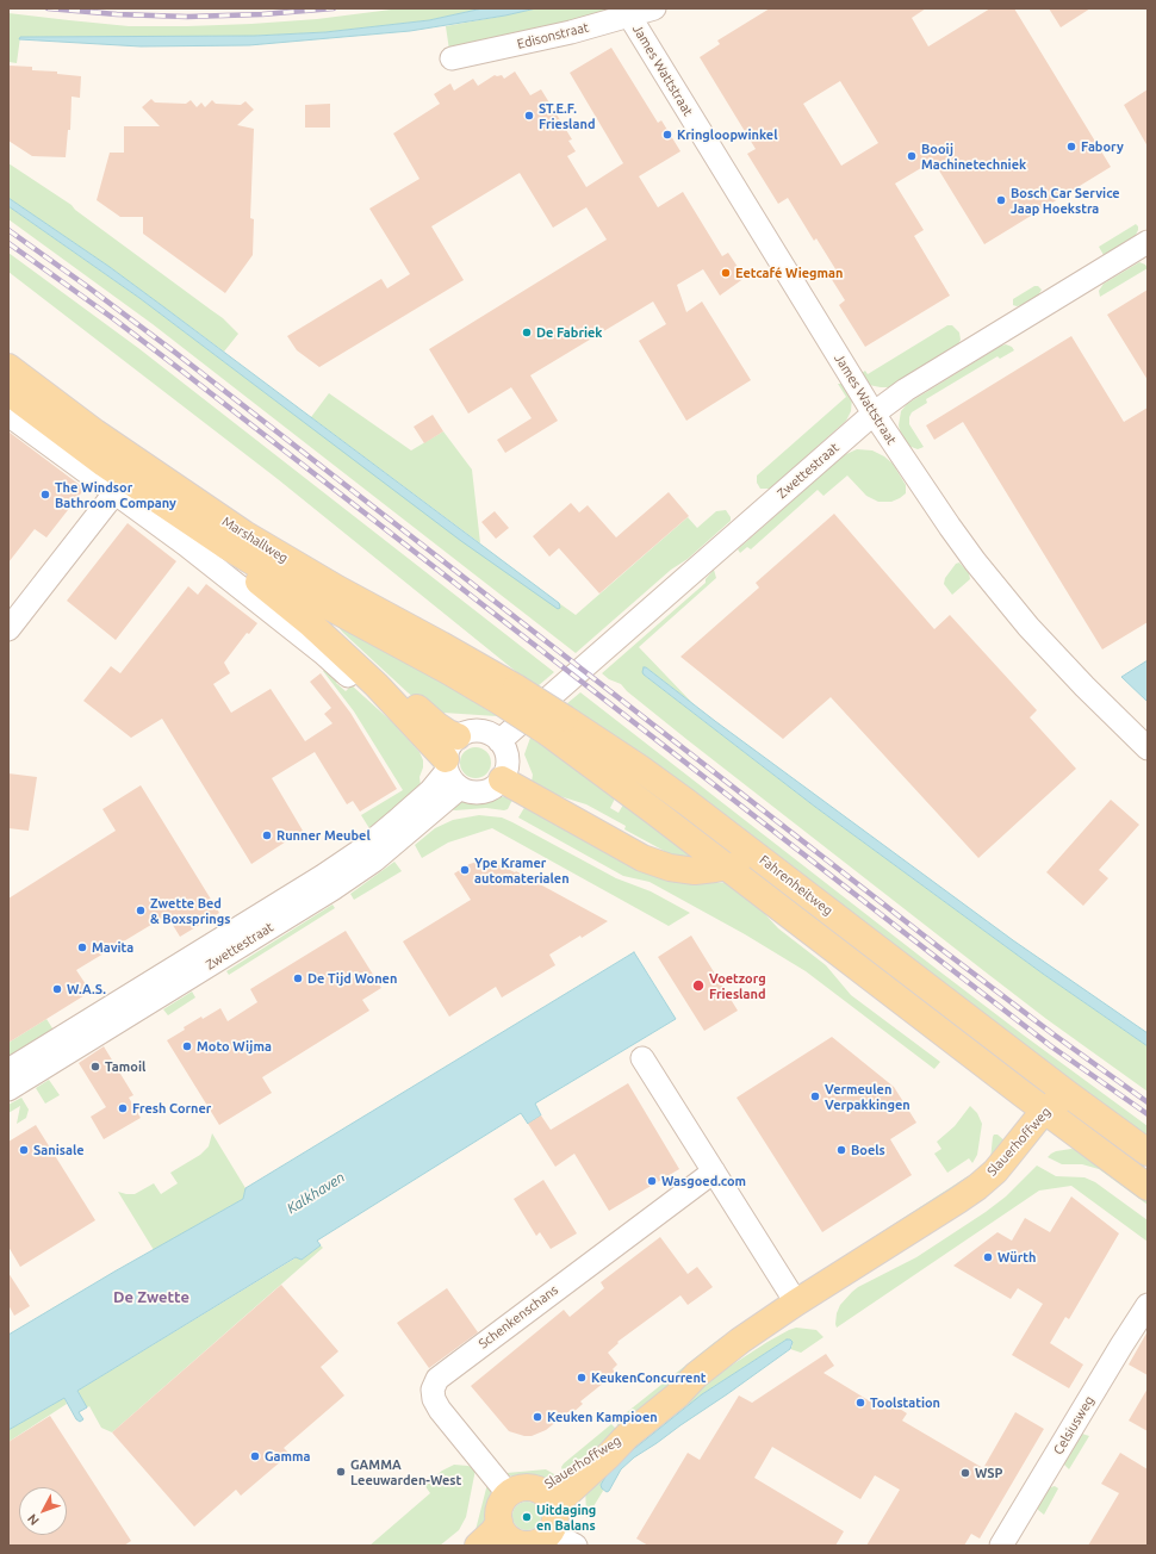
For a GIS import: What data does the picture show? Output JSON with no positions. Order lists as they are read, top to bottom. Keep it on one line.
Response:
{"streets":{"main road":["Marshallweg","Fahrenheitweg","Slauerhoffweg"],"street":["Edisonstraat","James Wattstraat","Zwettestraat","Schenkenschans","Celsiusweg"]},"crossings":[["Edisonstraat","James Wattstraat"],["James Wattstraat","Zwettestraat"],["Marshallweg","Fahrenheitweg"],["Fahrenheitweg","Slauerhoffweg"],["Slauerhoffweg","Schenkenschans"]],"districts":["De Zwette"],"water":["Kalkhaven"],"places":["ST.E.F. Friesland","Kringloopwinkel","Fabory","Booij Machinetechniek","Bosch Car Service Jaap Hoekstra","Eetcafé Wiegman","De Fabriek","The Windsor Bathroom Company","Runner Meubel","Ype Kramer automaterialen","Zwette Bed & Boxsprings","Mavita","De Tijd Wonen","Voetzorg Friesland","W.A.S.","Moto Wijma","Tamoil","Vermeulen Verpakkingen","Fresh Corner","Sanisale","Boels","Wasgoed.com","Würth","KeukenConcurrent","Toolstation","Keuken Kampioen","Gamma","GAMMA Leeuwarden-West","WSP","Uitdaging en Balans"],"north":"bottom left"}
